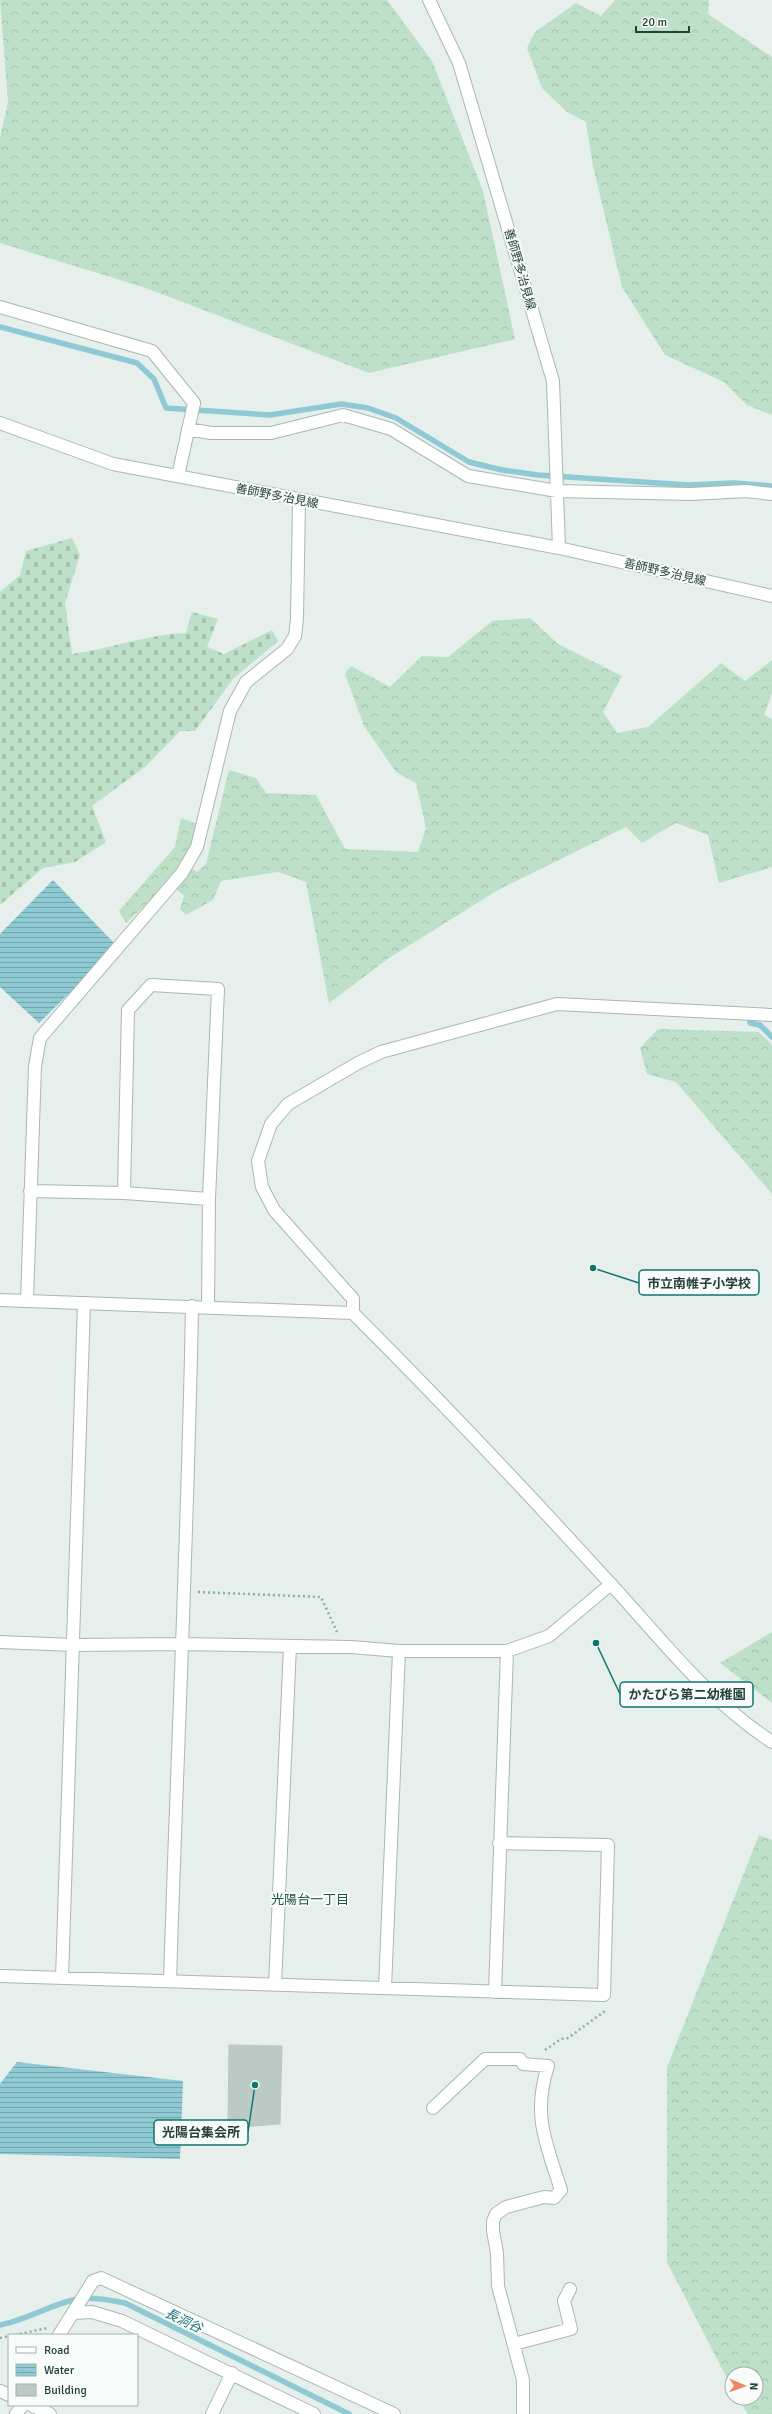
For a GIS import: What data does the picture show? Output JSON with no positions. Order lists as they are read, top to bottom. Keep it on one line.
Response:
{"streets":{"street":["善師野多治見線"]},"districts":["光陽台一丁目"],"water":["長洞谷"],"places":["市立南帷子小学校","かたびら第二幼稚園","光陽台集会所"],"legend":["Road","Water","Building"],"scale_bar":"20 m","north":"right"}
